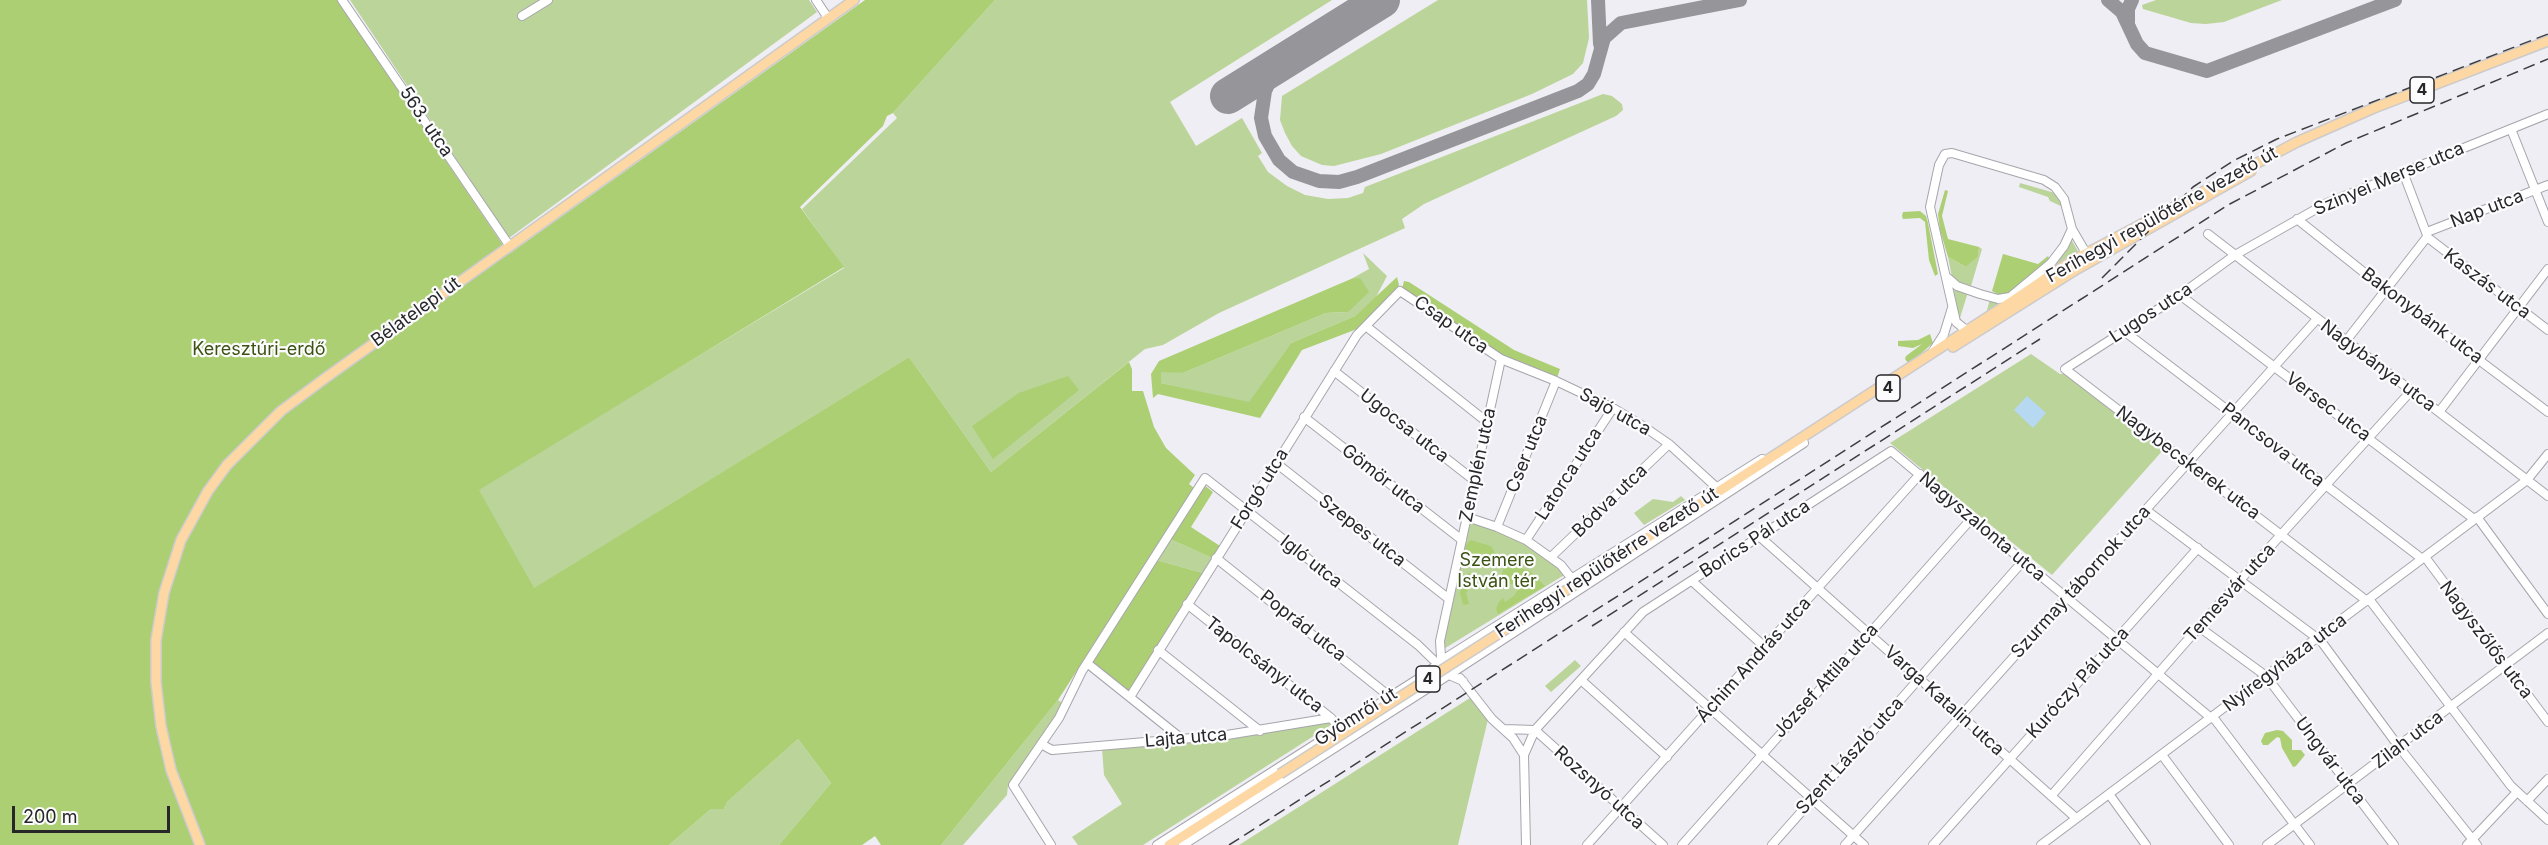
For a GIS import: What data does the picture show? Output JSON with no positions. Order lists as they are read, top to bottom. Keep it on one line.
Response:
{"streets":{"main road":["4","Ferihegyi repülőtérre vezető út","Bélatelepi út"],"street":["563. utca","Szinyei Merse utca","Nap utca","Kaszás utca","Lugos utca","Bakonybánk utca","Csap utca","Nagybánya utca","Versec utca","Sajó utca","Ugocsa utca","Pancsova utca","Cser utca","Nagybecskerek utca","Zemplén utca","Latorca utca","Gömör utca","Forgó utca","Bódva utca","Nagyszalonta utca","Szepes utca","Borics Pál utca","Igló utca","Szurmay tábornok utca","Temesvár utca","Poprád utca","Nagyszőlős utca","Áchim András utca","Nyíregyháza utca","Tapolcsányi utca","József Attila utca","Kuróczy Pál utca","Varga Katalin utca","Gyömrői út","Lajta utca","Zilah utca","Szent László utca","Ungvár utca","Rozsnyó utca"]},"crossings":[["563. utca","Bélatelepi út"],["Szinyei Merse utca","Lugos utca"],["Szinyei Merse utca","Bakonybánk utca"],["Szinyei Merse utca","Nagybánya utca"],["Nap utca","Kaszás utca"],["Ferihegyi repülőtérre vezető út","Gyömrői út"],["Lugos utca","Nagybánya utca"],["Lugos utca","Versec utca"],["Lugos utca","Pancsova utca"],["Lugos utca","Nagybecskerek utca"],["Csap utca","Sajó utca"],["Csap utca","Zemplén utca"],["Csap utca","Forgó utca"],["Nagybánya utca","Szurmay tábornok utca"],["Nagybánya utca","Temesvár utca"],["Nagybánya utca","Nyíregyháza utca"],["Versec utca","Szurmay tábornok utca"],["Versec utca","Temesvár utca"],["Versec utca","Nyíregyháza utca"],["Sajó utca","Cser utca"],["Sajó utca","Zemplén utca"],["Sajó utca","Latorca utca"],["Sajó utca","Bódva utca"],["Sajó utca","Gyömrői út"],["Ugocsa utca","Zemplén utca"],["Ugocsa utca","Forgó utca"],["Pancsova utca","Szurmay tábornok utca"],["Pancsova utca","Temesvár utca"],["Pancsova utca","Nagyszőlős utca"],["Pancsova utca","Nyíregyháza utca"],["Nagybecskerek utca","Szurmay tábornok utca"],["Nagybecskerek utca","Temesvár utca"],["Nagybecskerek utca","Nyíregyháza utca"],["Nagybecskerek utca","Zilah utca"],["Zemplén utca","Gömör utca"],["Zemplén utca","Szepes utca"],["Zemplén utca","Igló utca"],["Zemplén utca","Gyömrői út"],["Gömör utca","Forgó utca"],["Forgó utca","Szepes utca"],["Forgó utca","Igló utca"],["Forgó utca","Poprád utca"],["Forgó utca","Tapolcsányi utca"],["Nagyszalonta utca","Borics Pál utca"],["Nagyszalonta utca","Szurmay tábornok utca"],["Nagyszalonta utca","Temesvár utca"],["Nagyszalonta utca","Áchim András utca"],["Nagyszalonta utca","Nyíregyháza utca"],["Nagyszalonta utca","József Attila utca"],["Nagyszalonta utca","Kuróczy Pál utca"],["Nagyszalonta utca","Zilah utca"],["Nagyszalonta utca","Szent László utca"],["Borics Pál utca","Varga Katalin utca"],["Borics Pál utca","Rozsnyó utca"],["Igló utca","Gyömrői út"],["Szurmay tábornok utca","Varga Katalin utca"],["Temesvár utca","Varga Katalin utca"],["Temesvár utca","Ungvár utca"],["Poprád utca","Gyömrői út"],["Nagyszőlős utca","Nyíregyháza utca"],["Nagyszőlős utca","Zilah utca"],["Áchim András utca","Varga Katalin utca"],["Áchim András utca","Rozsnyó utca"],["Nyíregyháza utca","Varga Katalin utca"],["Nyíregyháza utca","Ungvár utca"],["Tapolcsányi utca","Gyömrői út"],["Tapolcsányi utca","Lajta utca"],["József Attila utca","Varga Katalin utca"],["Kuróczy Pál utca","Varga Katalin utca"],["Varga Katalin utca","Szent László utca"],["Zilah utca","Ungvár utca"]],"parks":["Keresztúri-erdő","Szemere István tér"],"scale_bar":"200 m"}
